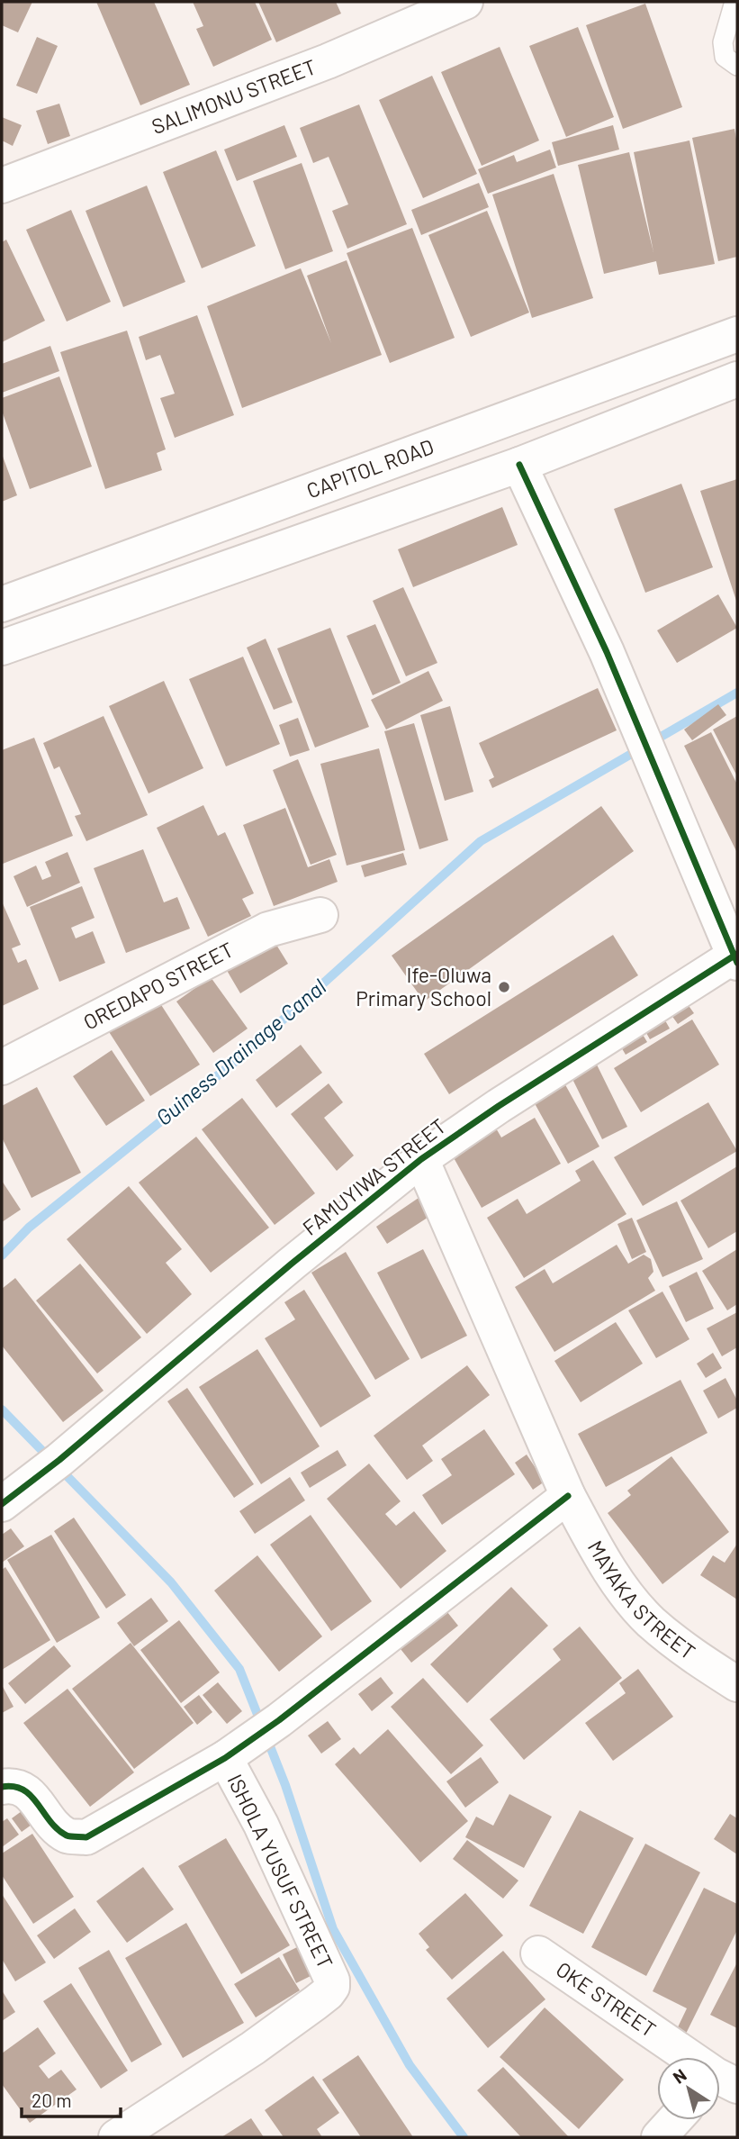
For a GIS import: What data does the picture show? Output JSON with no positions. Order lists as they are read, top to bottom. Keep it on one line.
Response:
{"streets":{"street":["SALIMONU STREET","CAPITOL ROAD","OREDAPO STREET","FAMUYIWA STREET","MAYAKA STREET","ISHOLA YUSUF STREET","OKE STREET"]},"crossings":[["FAMUYIWA STREET","MAYAKA STREET"]],"water":["Guiness Drainage Canal"],"places":["Ife-Oluwa Primary School"],"scale_bar":"20 m","north":"top left"}
